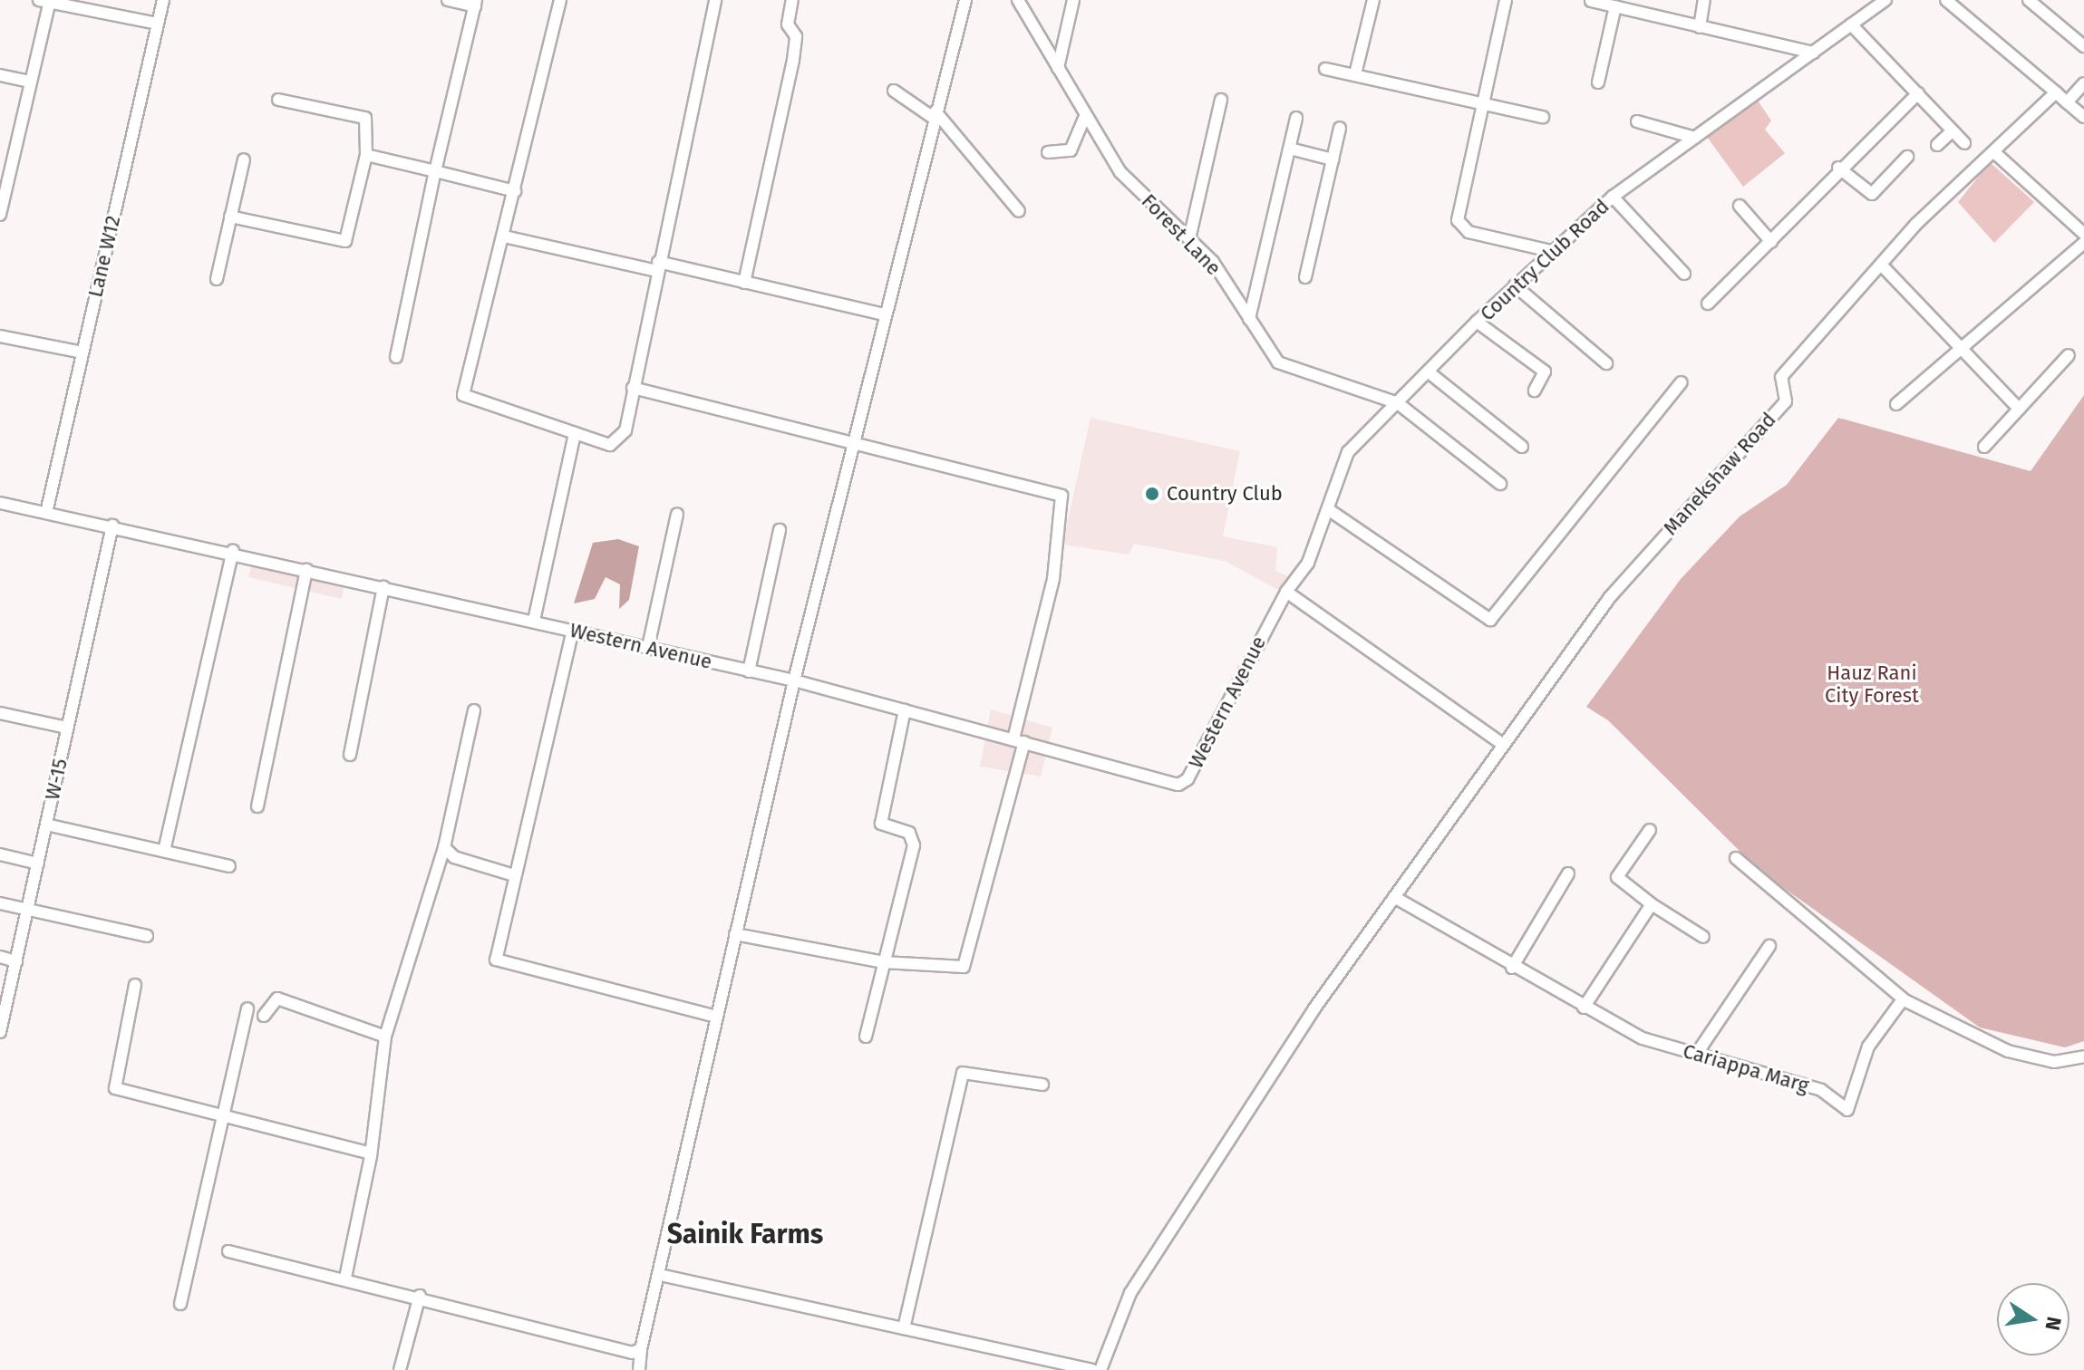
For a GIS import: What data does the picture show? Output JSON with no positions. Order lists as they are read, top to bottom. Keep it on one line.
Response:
{"streets":{"street":["Forest Lane","Lane W12","Country Club Road","Manekshaw Road","Western Avenue","W-15","Cariappa Marg"]},"crossings":[["Forest Lane","Country Club Road"],["Lane W12","Western Avenue"],["Country Club Road","Western Avenue"],["Western Avenue","W-15"]],"districts":["Sainik Farms"],"parks":["Hauz Rani City Forest"],"places":["Country Club"],"north":"right"}
